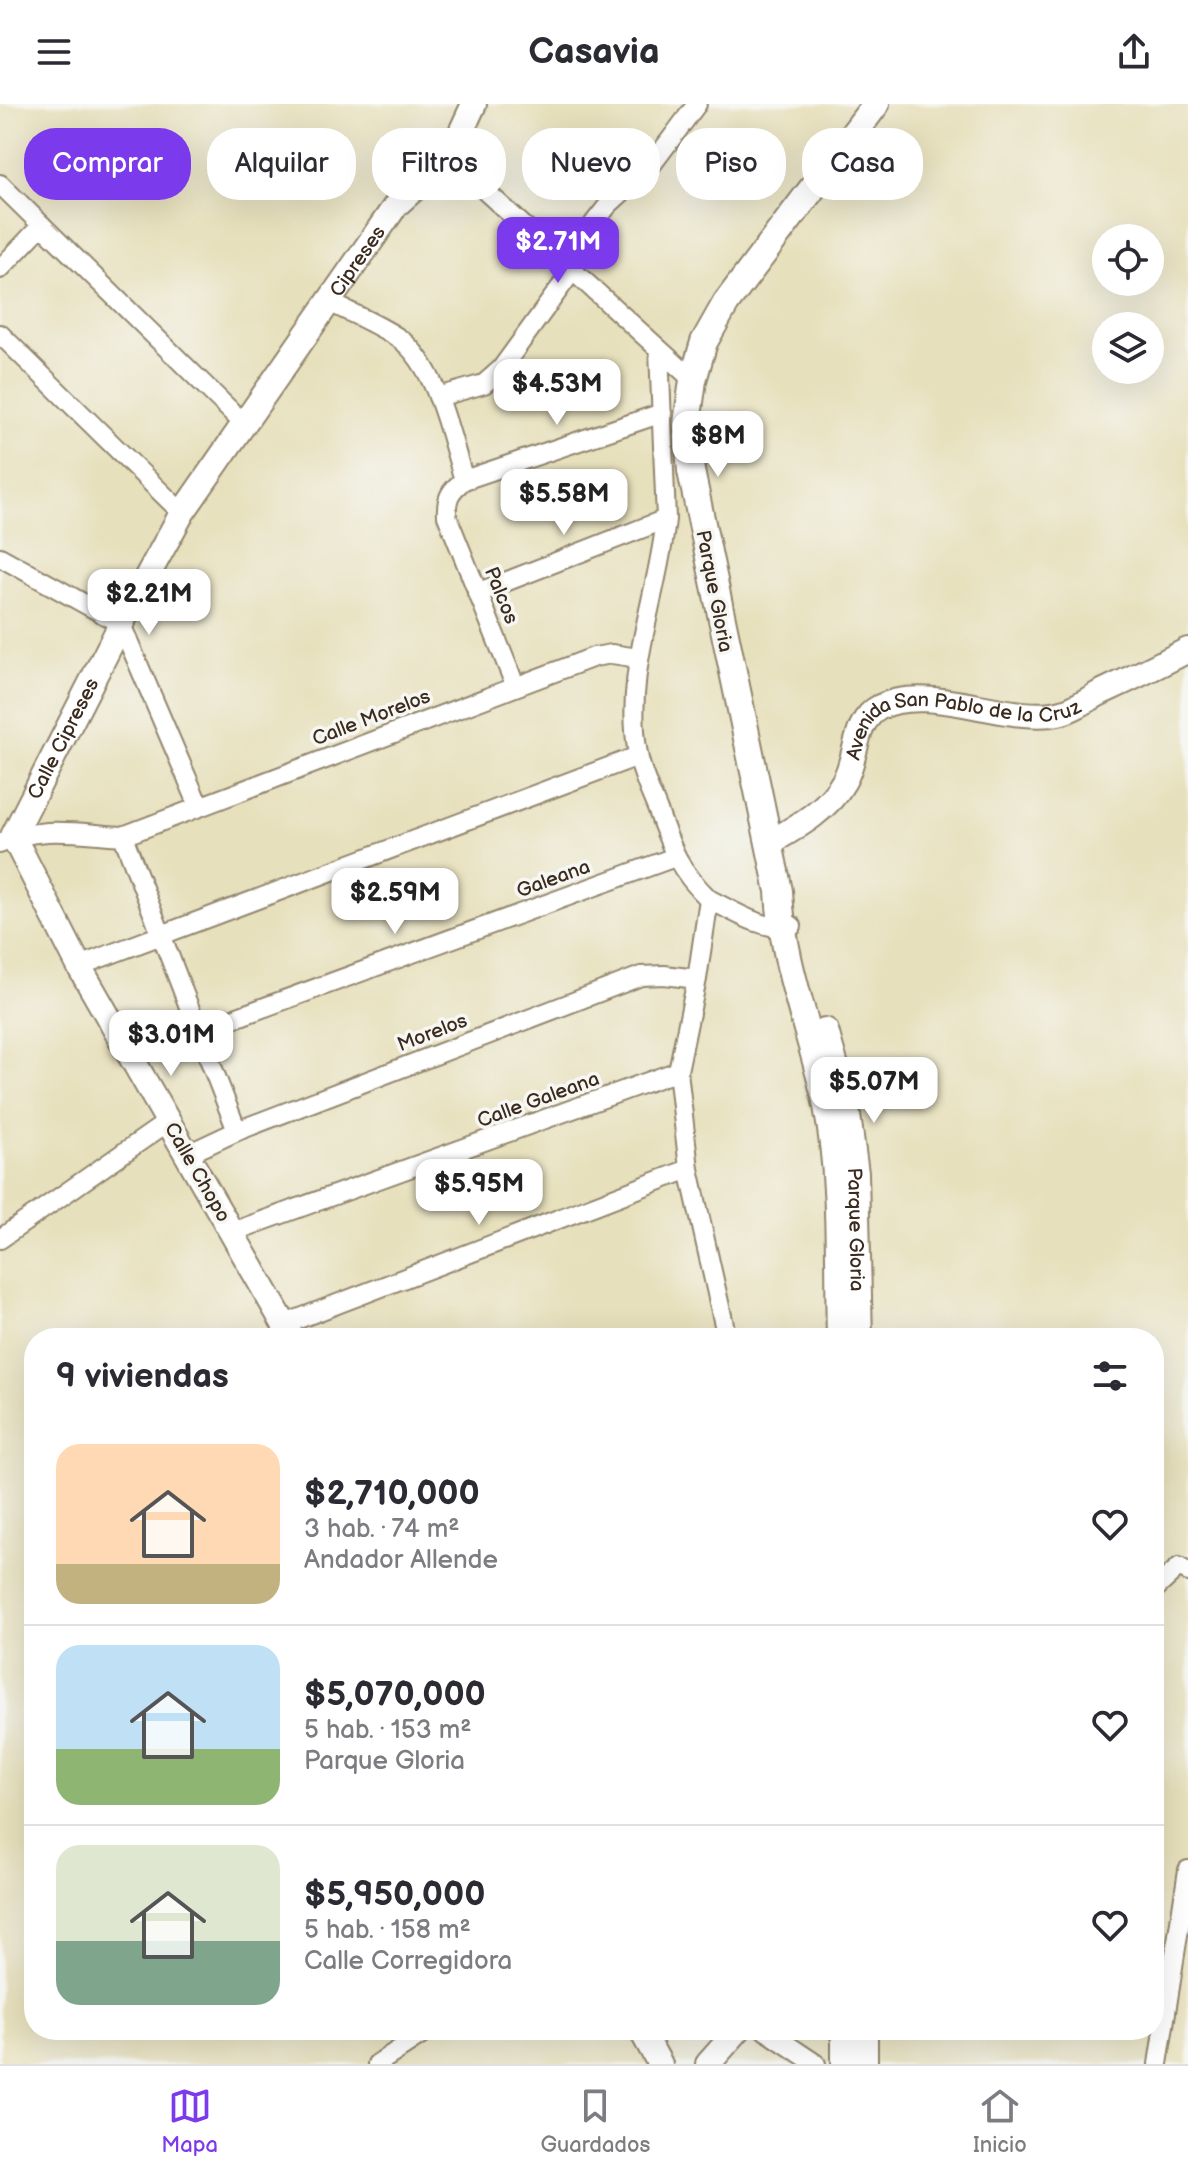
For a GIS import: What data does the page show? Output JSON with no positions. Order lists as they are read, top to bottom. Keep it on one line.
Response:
{"streets":{"main road":["Parque Gloria"],"street":["Cipreses","Palcos","Calle Morelos","Avenida San Pablo de la Cruz","Calle Cipreses","Galeana","Morelos","Calle Galeana","Calle Chopo"]},"crossings":[["Cipreses","Calle Cipreses"],["Parque Gloria","Avenida San Pablo de la Cruz"],["Palcos","Calle Morelos"],["Calle Morelos","Calle Cipreses"],["Calle Morelos","Calle Chopo"],["Calle Cipreses","Calle Chopo"],["Galeana","Calle Chopo"],["Morelos","Calle Chopo"],["Calle Galeana","Calle Chopo"]],"page":{"header":"Casavia","chip":["Comprar","Alquilar","Filtros","Nuevo","Piso","Casa"],"price":["$2.71M","$4.53M","$8M","$5.58M","$2.21M","$2.59M","$3.01M","$5.07M","$5.95M"],"heading":"9 viviendas","list":[{"name":"$2,710,000","note":"3 hab. · 74 m² · Andador Allende"},{"name":"$5,070,000","note":"5 hab. · 153 m² · Parque Gloria"},{"name":"$5,950,000","note":"5 hab. · 158 m² · Calle Corregidora"}],"tabs":["Mapa","Guardados","Inicio"]}}
